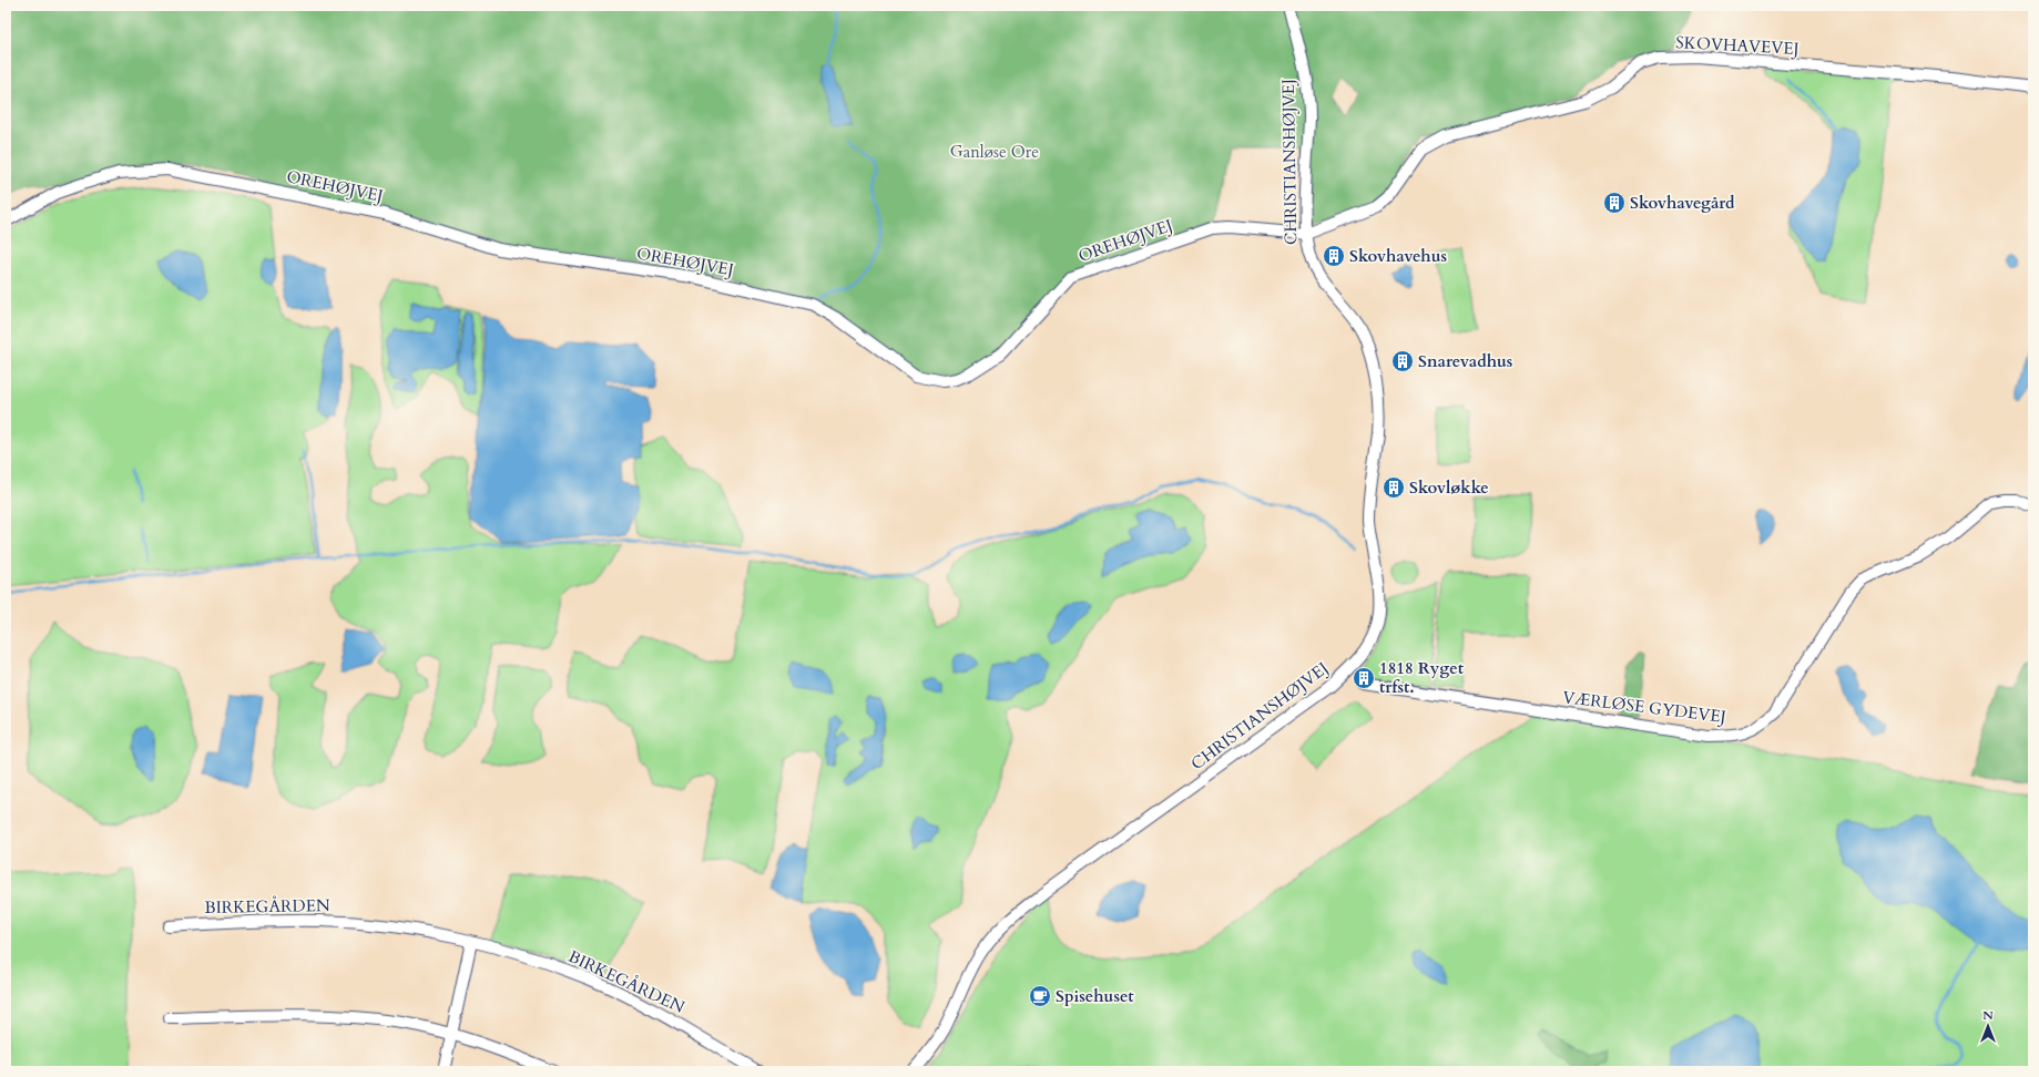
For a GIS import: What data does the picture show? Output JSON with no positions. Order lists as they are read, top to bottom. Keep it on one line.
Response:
{"streets":{"street":["SKOVHAVEVEJ","CHRISTIANSHØJVEJ","OREHØJVEJ","VÆRLØSE GYDEVEJ","BIRKEGÅRDEN"]},"crossings":[["SKOVHAVEVEJ","CHRISTIANSHØJVEJ"],["SKOVHAVEVEJ","OREHØJVEJ"],["CHRISTIANSHØJVEJ","OREHØJVEJ"]],"parks":["Ganløse Ore"],"places":{"building":["Skovhavegård","Skovhavehus","Snarevadhus","Skovløkke","1818 Ryget trfst."],"cafe":["Spisehuset"]},"north":"top"}
